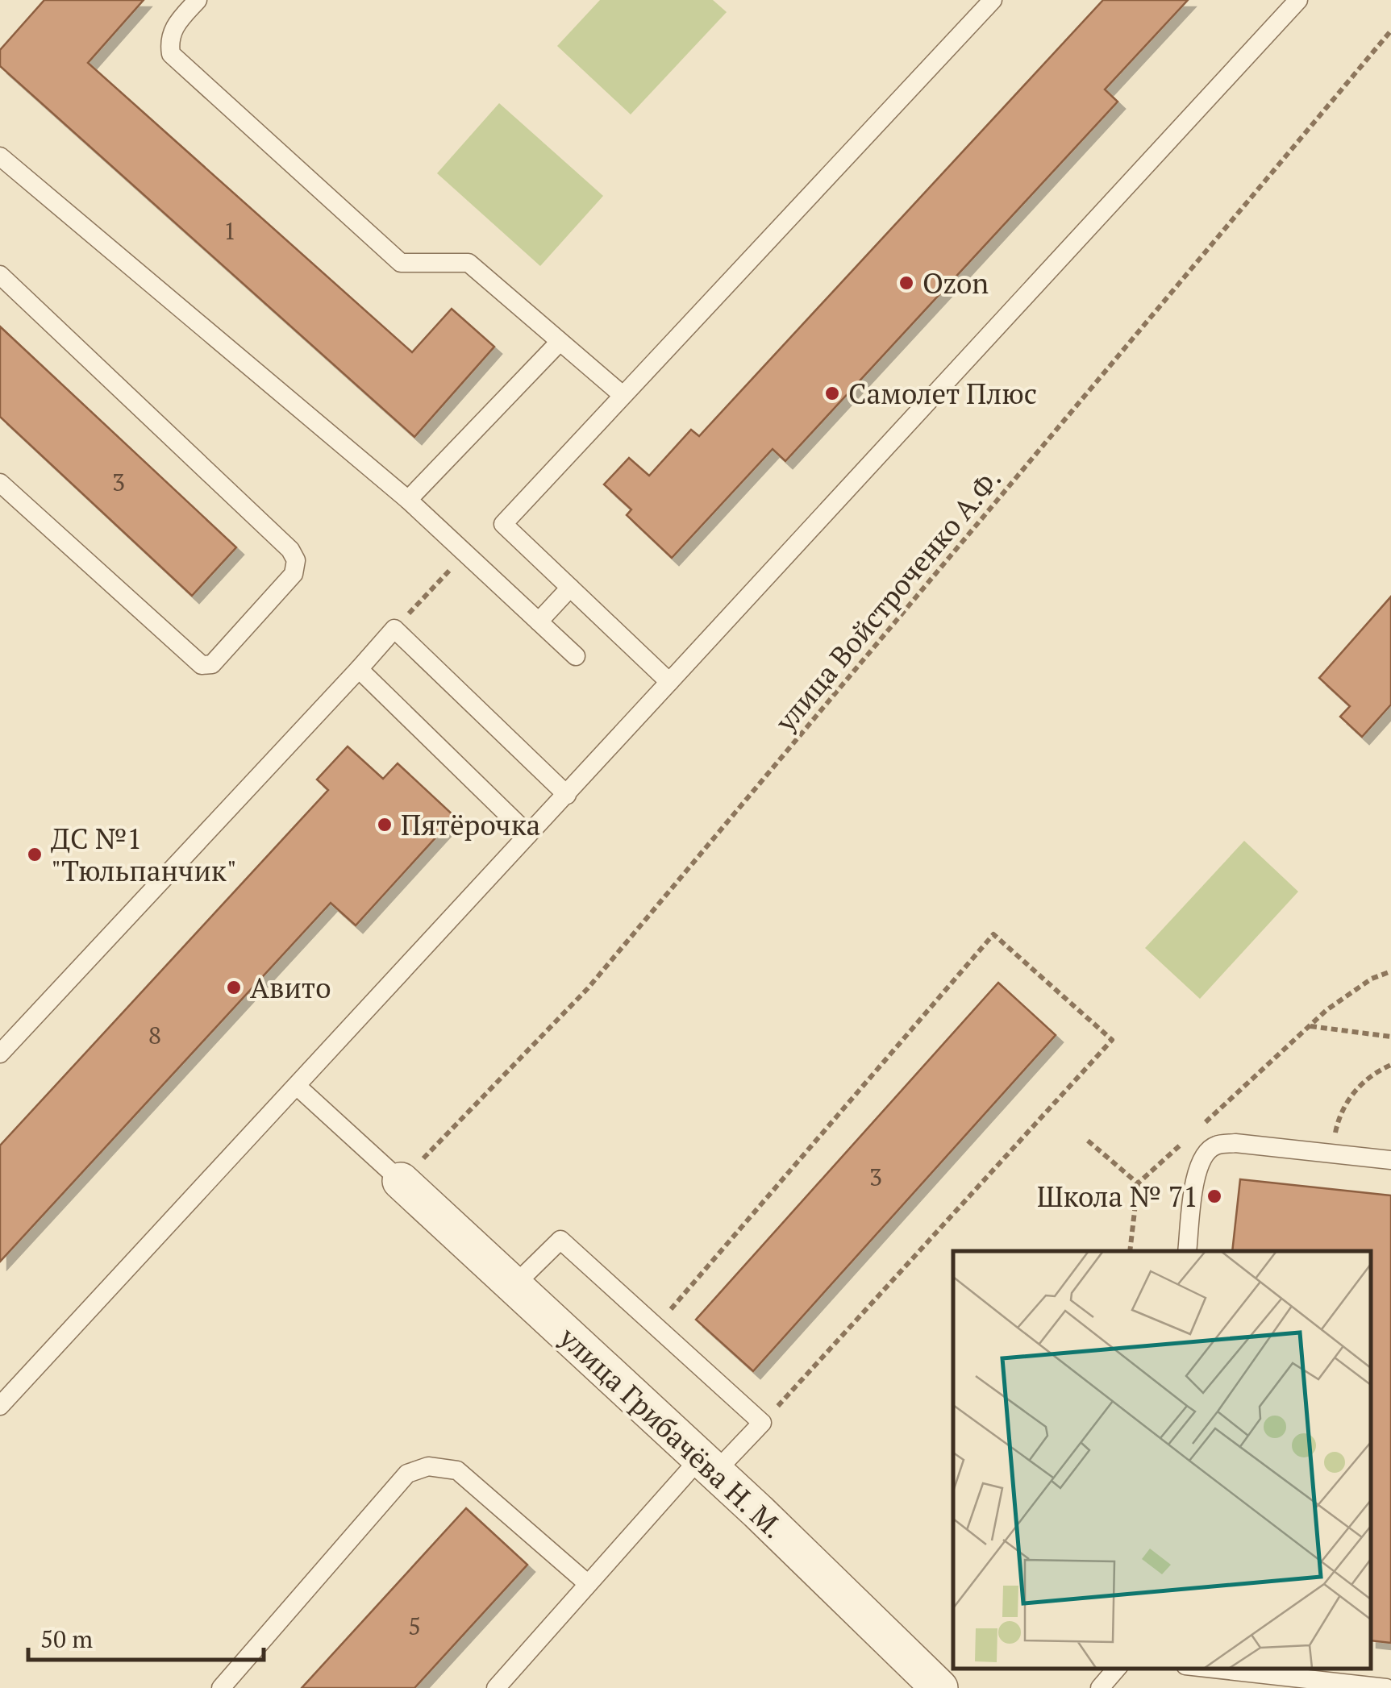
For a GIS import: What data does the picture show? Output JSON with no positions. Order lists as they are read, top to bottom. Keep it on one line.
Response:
{"streets":{"street":["улица Грибачёва Н. М."],"path":["улица Войстроченко А.Ф."]},"crossings":[["улица Войстроченко А.Ф.","улица Грибачёва Н. М."]],"places":["Ozon","Самолет Плюс","Пятёрочка","ДС №1 \"Тюльпанчик\"","Авито","Школа № 71"],"house_numbers":["1","3","8","3","5"],"scale_bar":"50 m"}
